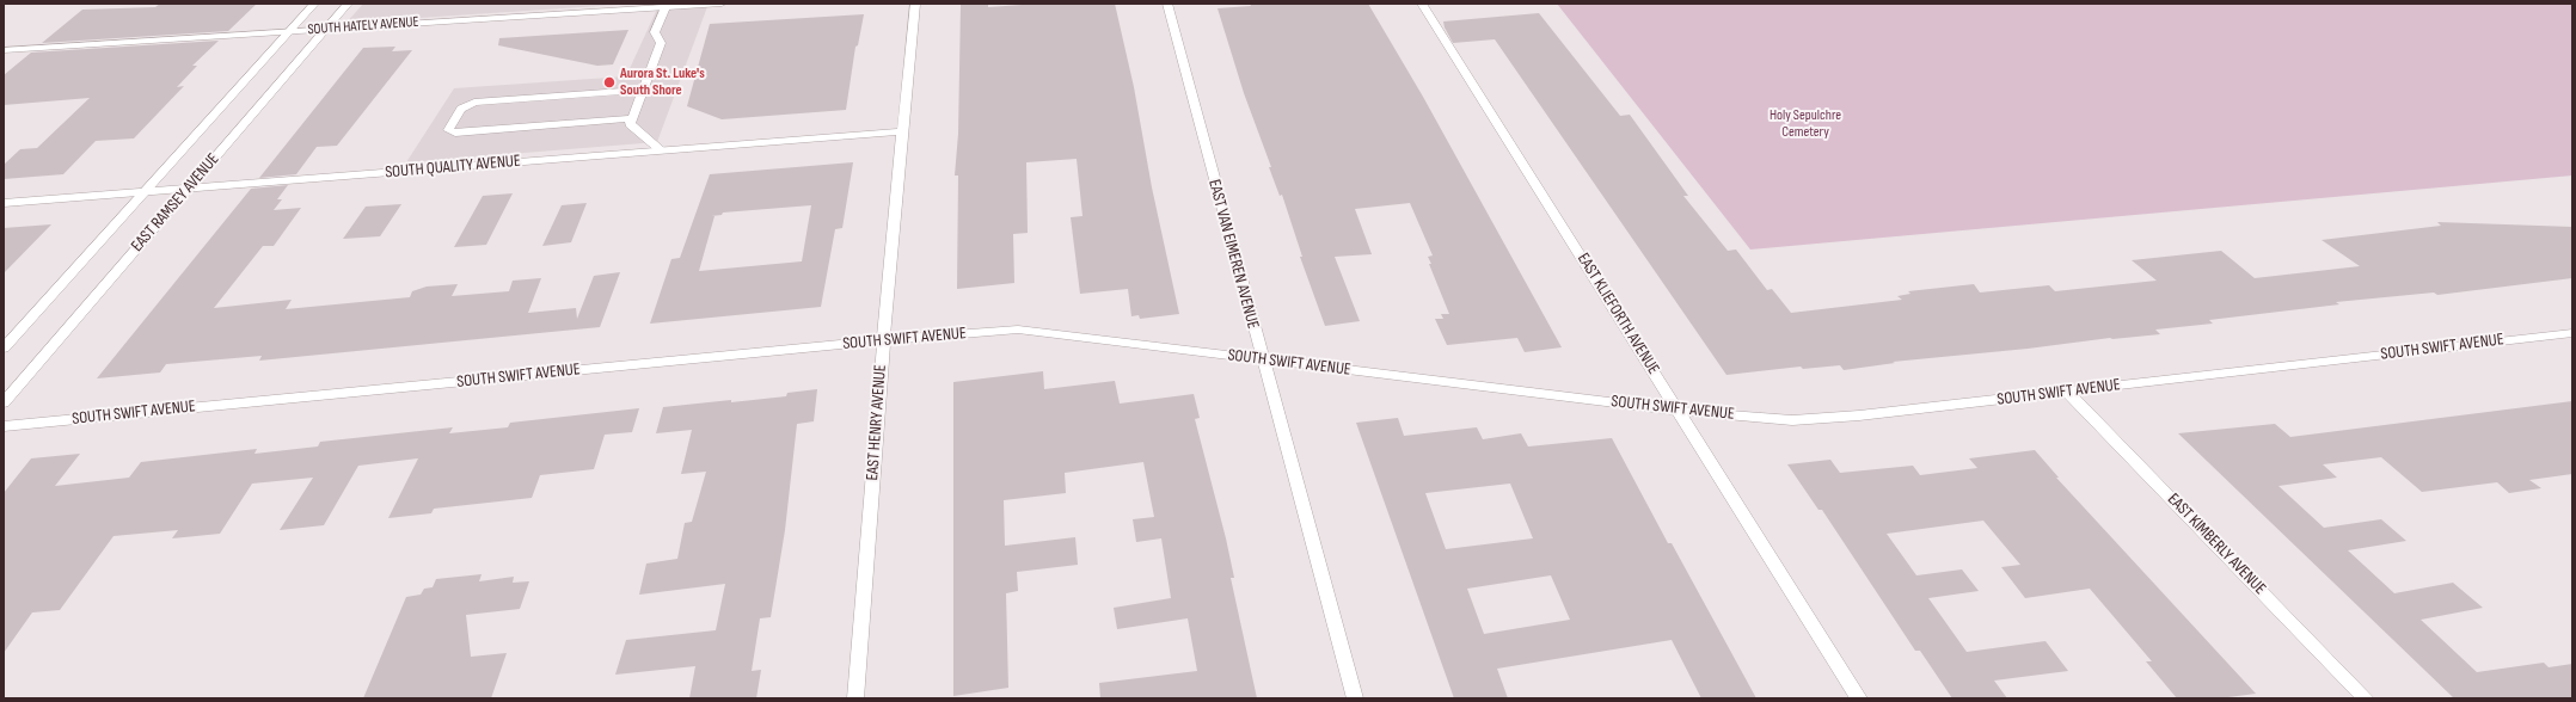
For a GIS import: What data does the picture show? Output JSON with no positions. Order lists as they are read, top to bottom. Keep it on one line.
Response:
{"streets":{"street":["SOUTH HATELY AVENUE","SOUTH QUALITY AVENUE","EAST RAMSEY AVENUE","EAST VAN EIMEREN AVENUE","EAST KLIEFORTH AVENUE","SOUTH SWIFT AVENUE","EAST HENRY AVENUE","EAST KIMBERLY AVENUE"]},"crossings":[["SOUTH HATELY AVENUE","EAST RAMSEY AVENUE"],["SOUTH QUALITY AVENUE","EAST RAMSEY AVENUE"],["SOUTH QUALITY AVENUE","EAST HENRY AVENUE"],["EAST VAN EIMEREN AVENUE","SOUTH SWIFT AVENUE"],["EAST KLIEFORTH AVENUE","SOUTH SWIFT AVENUE"],["SOUTH SWIFT AVENUE","EAST HENRY AVENUE"],["SOUTH SWIFT AVENUE","EAST KIMBERLY AVENUE"]],"parks":["Holy Sepulchre Cemetery"],"places":["Aurora St. Luke's South Shore"]}
